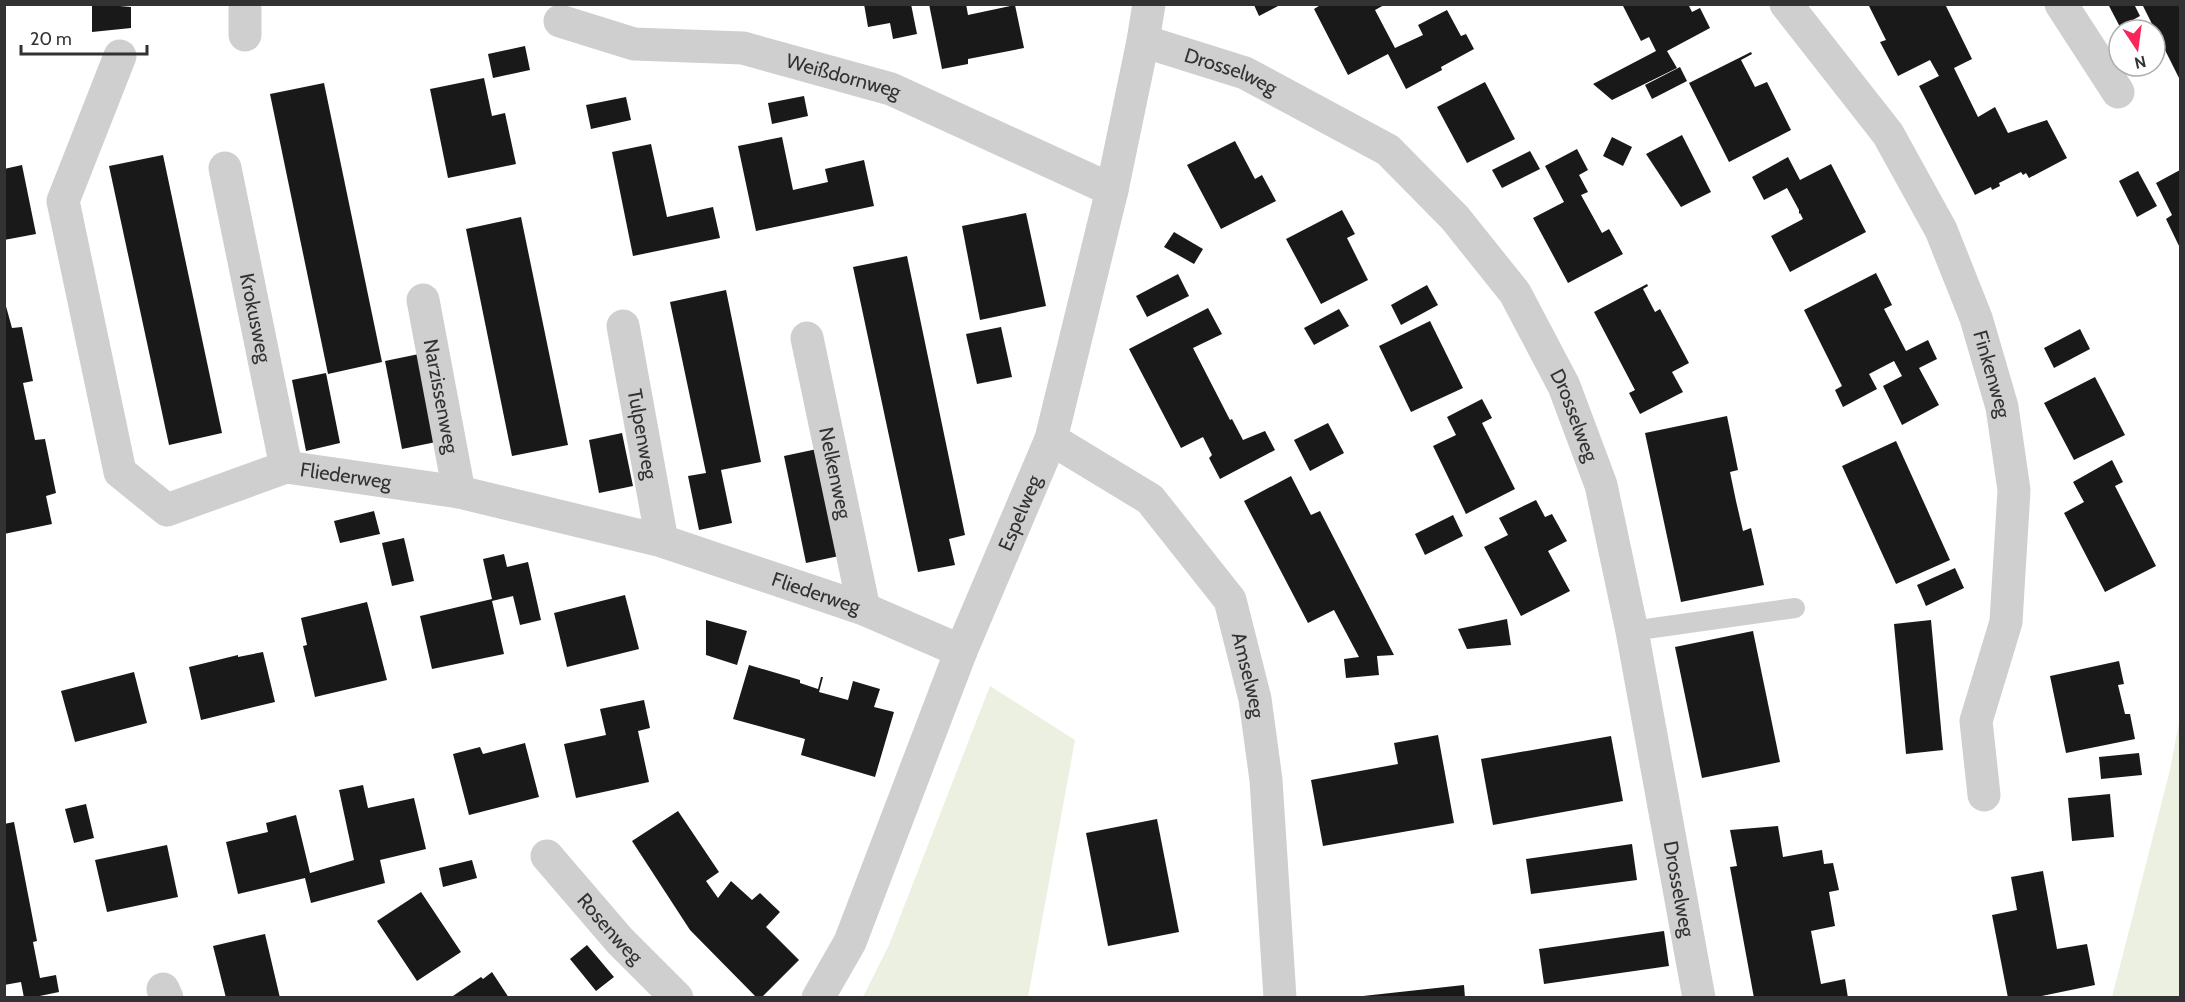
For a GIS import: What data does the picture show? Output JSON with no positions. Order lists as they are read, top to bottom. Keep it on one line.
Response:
{"streets":{"street":["Drosselweg","Weißdornweg","Krokusweg","Finkenweg","Narzissenweg","Tulpenweg","Nelkenweg","Fliederweg","Espelweg","Amselweg","Rosenweg"]},"crossings":[["Drosselweg","Espelweg"],["Weißdornweg","Espelweg"],["Krokusweg","Fliederweg"],["Narzissenweg","Fliederweg"],["Tulpenweg","Fliederweg"],["Nelkenweg","Fliederweg"],["Fliederweg","Espelweg"],["Espelweg","Amselweg"]],"scale_bar":"20 m","north":"bottom"}
